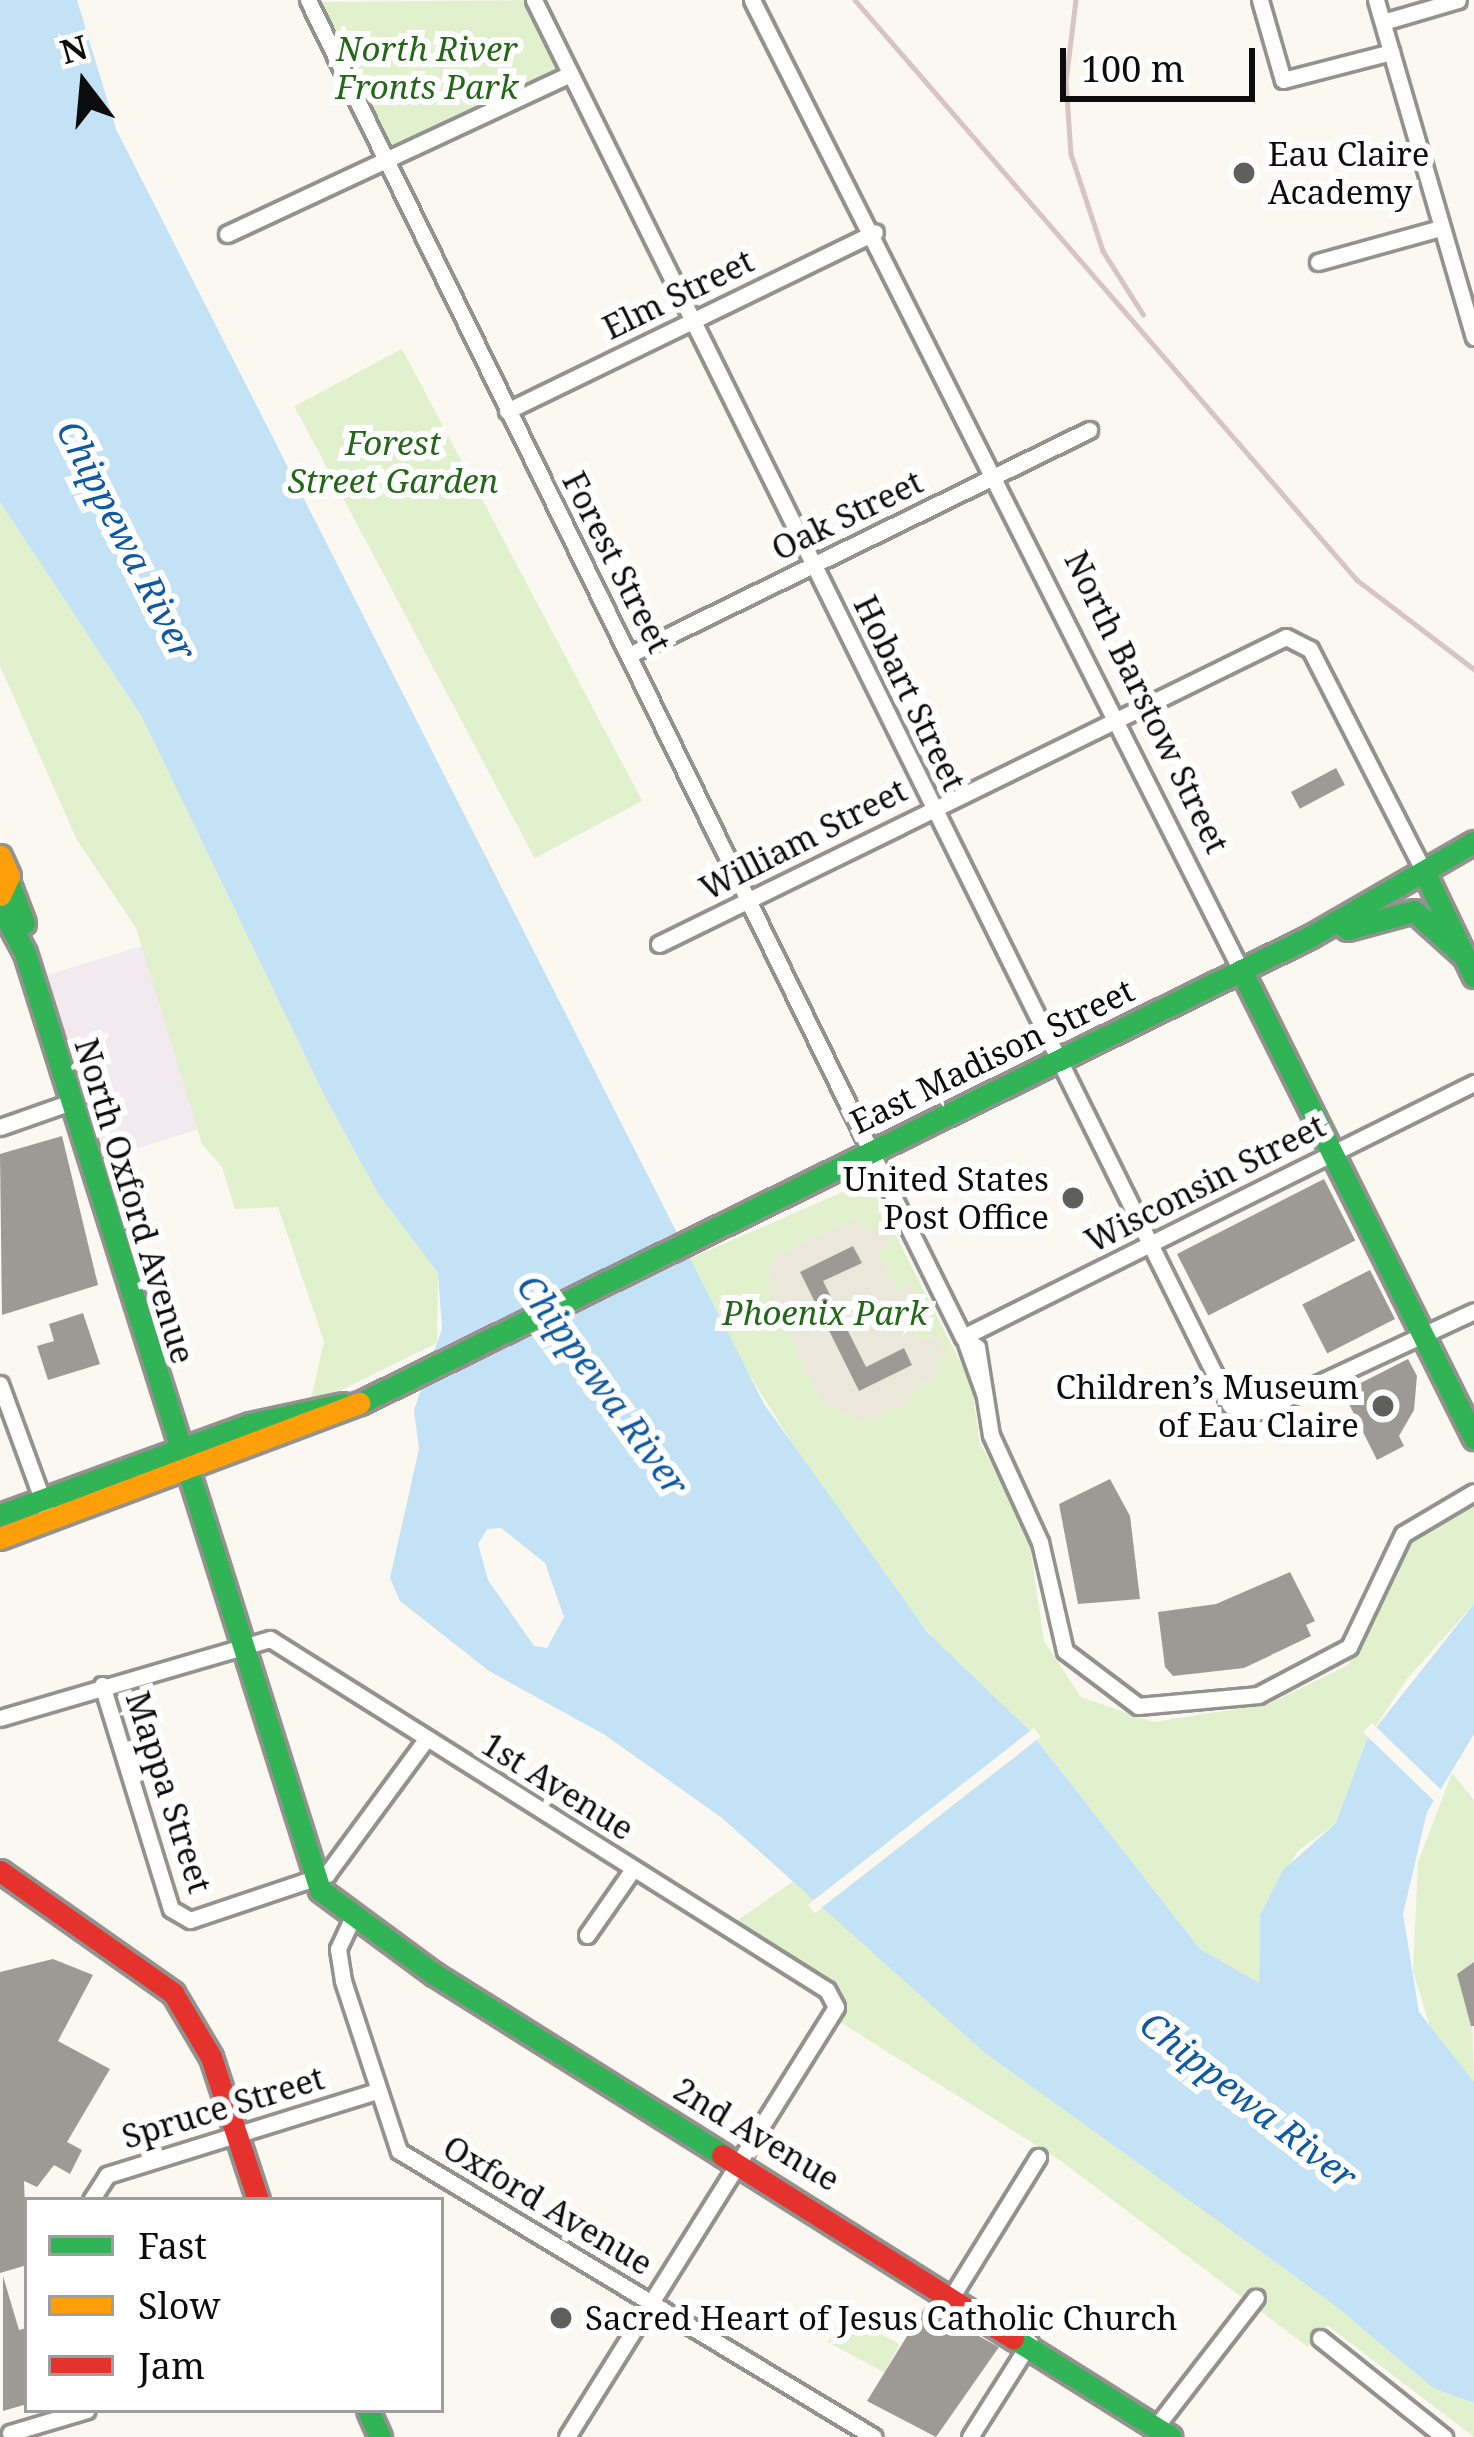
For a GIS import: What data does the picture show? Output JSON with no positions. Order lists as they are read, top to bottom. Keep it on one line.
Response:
{"streets":{"street":["Elm Street","Oak Street","Forest Street","Hobart Street","North Barstow Street","William Street","East Madison Street","Wisconsin Street","North Oxford Avenue","1st Avenue","Mappa Street","Spruce Street","2nd Avenue","Oxford Avenue"]},"crossings":[["Elm Street","Forest Street"],["Elm Street","Hobart Street"],["Elm Street","North Barstow Street"],["Oak Street","Forest Street"],["Oak Street","Hobart Street"],["Oak Street","North Barstow Street"],["Forest Street","William Street"],["Forest Street","East Madison Street"],["Forest Street","Wisconsin Street"],["Hobart Street","North Barstow Street"],["Hobart Street","William Street"],["Hobart Street","East Madison Street"],["Hobart Street","Wisconsin Street"],["North Barstow Street","William Street"],["North Barstow Street","East Madison Street"],["North Barstow Street","Wisconsin Street"],["William Street","East Madison Street"],["East Madison Street","North Oxford Avenue"],["1st Avenue","2nd Avenue"],["Mappa Street","2nd Avenue"],["Spruce Street","Oxford Avenue"],["2nd Avenue","Oxford Avenue"]],"water":["Chippewa River"],"parks":["North River Fronts Park","Forest Street Garden","Phoenix Park"],"places":["Eau Claire Academy","United States Post Office","Children’s Museum of Eau Claire","Sacred Heart of Jesus Catholic Church"],"legend":["Fast","Slow","Jam"],"scale_bar":"100 m","north":"top"}
